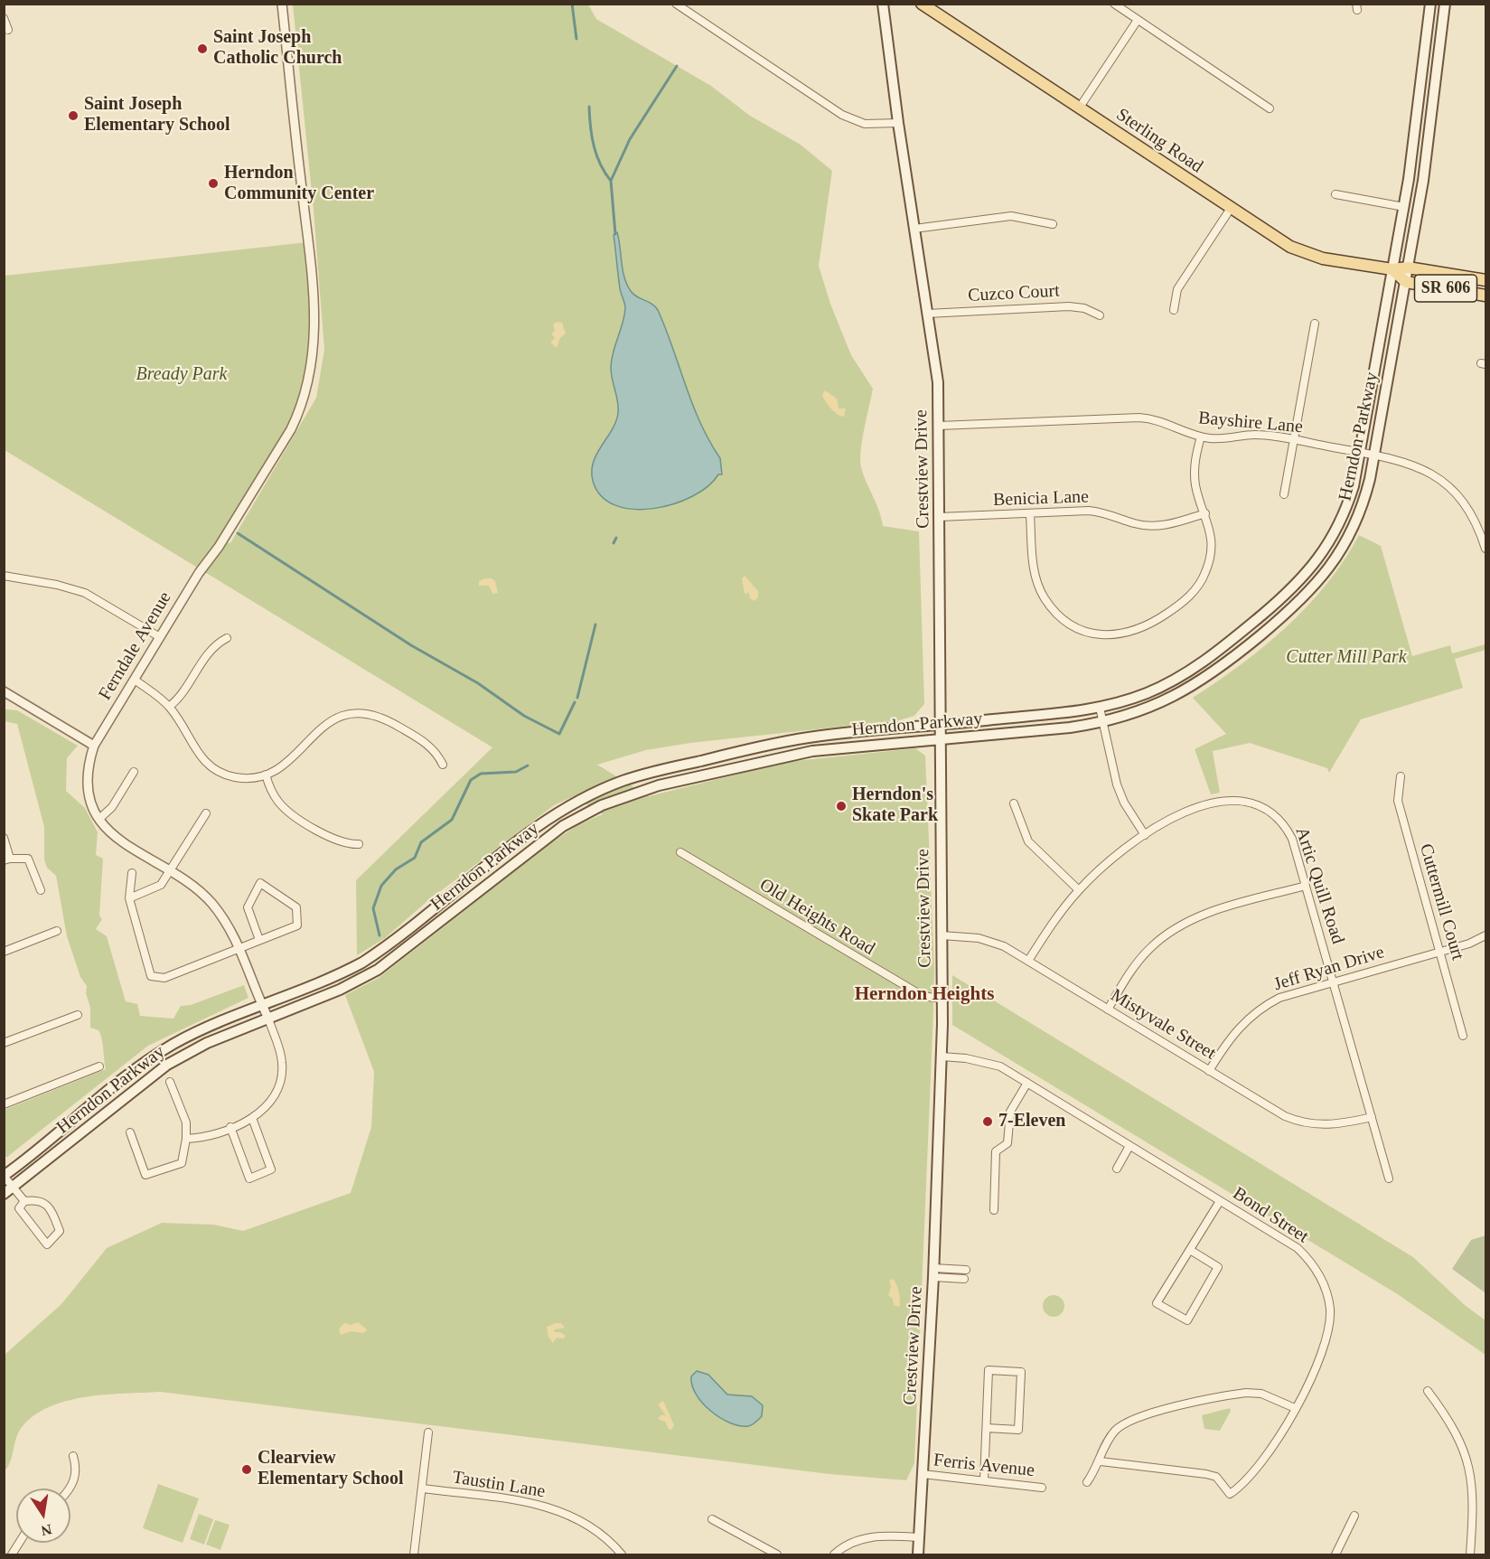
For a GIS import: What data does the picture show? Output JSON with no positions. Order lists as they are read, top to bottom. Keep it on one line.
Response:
{"streets":{"main road":["Sterling Road","SR 606","Herndon Parkway","Crestview Drive"],"street":["Cuzco Court","Bayshire Lane","Benicia Lane","Ferndale Avenue","Artic Quill Road","Cuttermill Court","Old Heights Road","Jeff Ryan Drive","Mistyvale Street","Bond Street","Ferris Avenue","Taustin Lane"]},"crossings":[["Sterling Road","SR 606"],["Sterling Road","Herndon Parkway"],["SR 606","Herndon Parkway"],["Cuzco Court","Crestview Drive"],["Bayshire Lane","Herndon Parkway"],["Bayshire Lane","Crestview Drive"],["Herndon Parkway","Crestview Drive"],["Herndon Parkway","Ferndale Avenue"],["Crestview Drive","Benicia Lane"],["Crestview Drive","Old Heights Road"],["Crestview Drive","Mistyvale Street"],["Crestview Drive","Bond Street"],["Crestview Drive","Ferris Avenue"],["Artic Quill Road","Jeff Ryan Drive"],["Artic Quill Road","Mistyvale Street"],["Cuttermill Court","Jeff Ryan Drive"],["Jeff Ryan Drive","Mistyvale Street"]],"districts":["Herndon Heights"],"parks":["Bready Park","Cutter Mill Park"],"places":["Saint Joseph Catholic Church","Saint Joseph Elementary School","Herndon Community Center","Herndon's Skate Park","7-Eleven","Clearview Elementary School"],"north":"bottom"}
